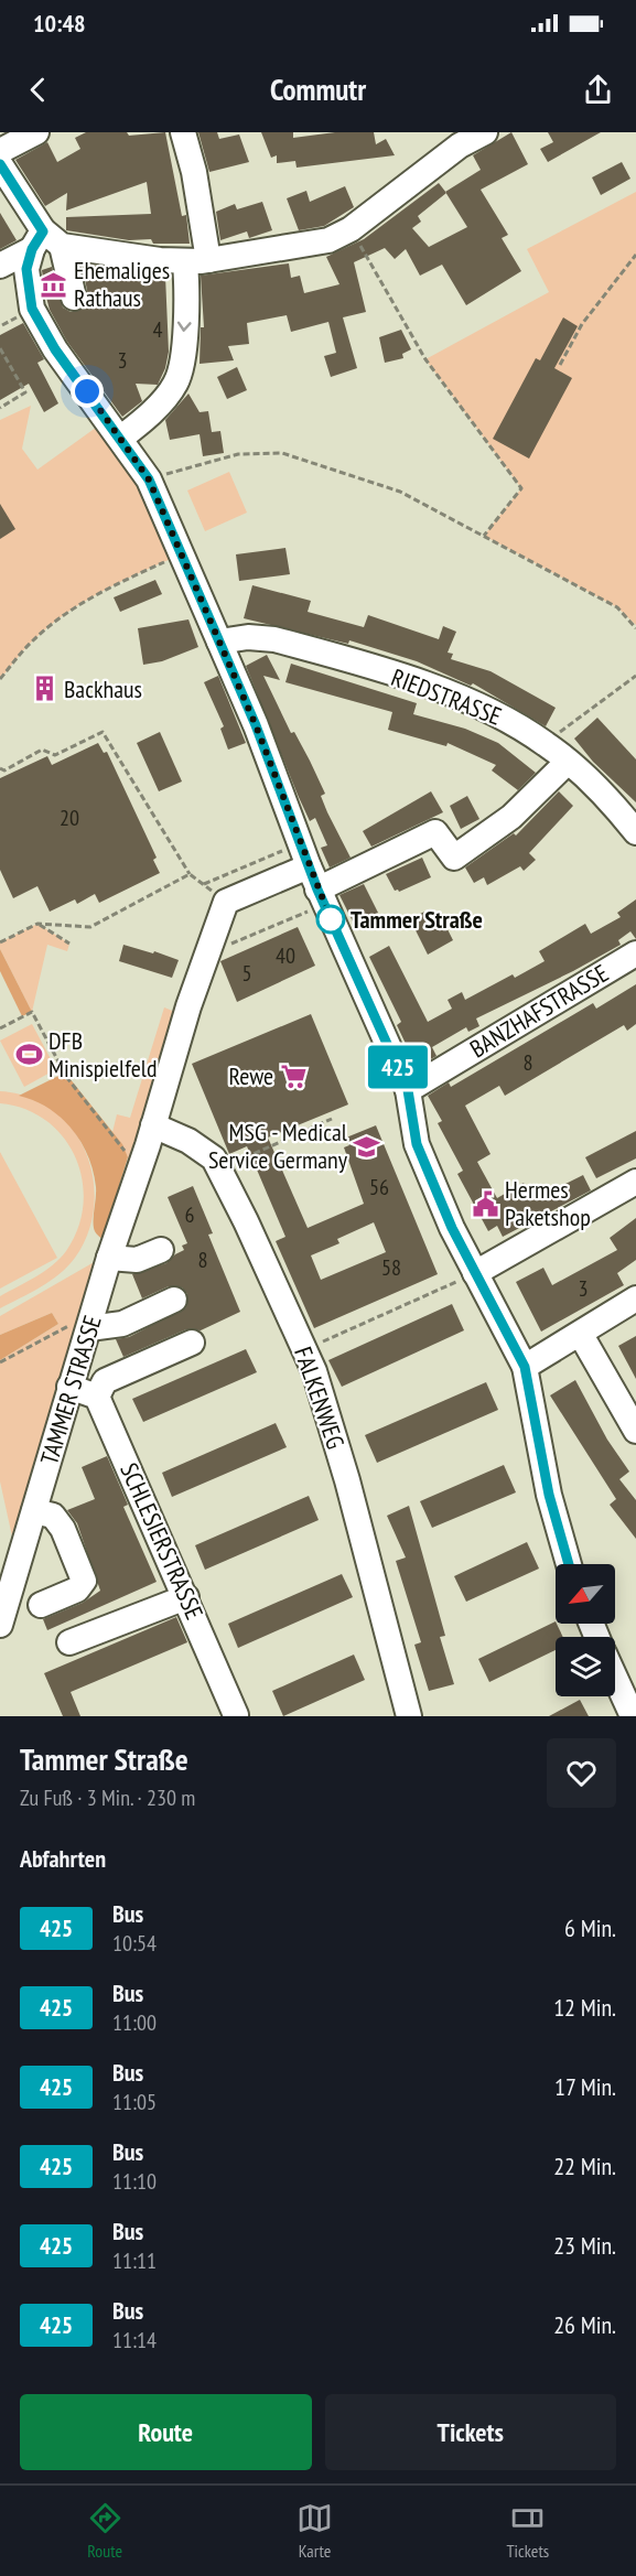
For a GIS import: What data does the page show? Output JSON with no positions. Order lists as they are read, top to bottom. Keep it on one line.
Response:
{"streets":{"street":["RIEDSTRASSE","BANZHAFSTRASSE","TAMMER STRASSE","FALKENWEG","SCHLESIERSTRASSE"]},"crossings":[["TAMMER STRASSE","FALKENWEG"]],"places":{"museum":["Ehemaliges Rathaus"],"building":["Backhaus"],"other":["Tammer Straße"],"sports":["DFB Minispielfeld"],"supermarket":["Rewe"],"school or university":["MSG - Medical Service Germany"],"public building":["Hermes Paketshop"]},"lines":["bus line 425"],"house_numbers":["4","3","20","40","5","8","56","6","8","58","3"],"north":"bottom left","page":{"status":"10:48","header":"Commutr","on_map":"425","heading":[["Tammer Straße","Zu Fuß · 3 Min. · 230 m"],"Abfahrten"],"list":[{"mark":"425","name":"Bus","note":"10:54","value":"6 Min."},{"mark":"425","name":"Bus","note":"11:00","value":"12 Min."},{"mark":"425","name":"Bus","note":"11:05","value":"17 Min."},{"mark":"425","name":"Bus","note":"11:10","value":"22 Min."},{"mark":"425","name":"Bus","note":"11:11","value":"23 Min."},{"mark":"425","name":"Bus","note":"11:14","value":"26 Min."}],"buttons":["Route","Tickets"],"tabs":["Route","Karte","Tickets"]}}
